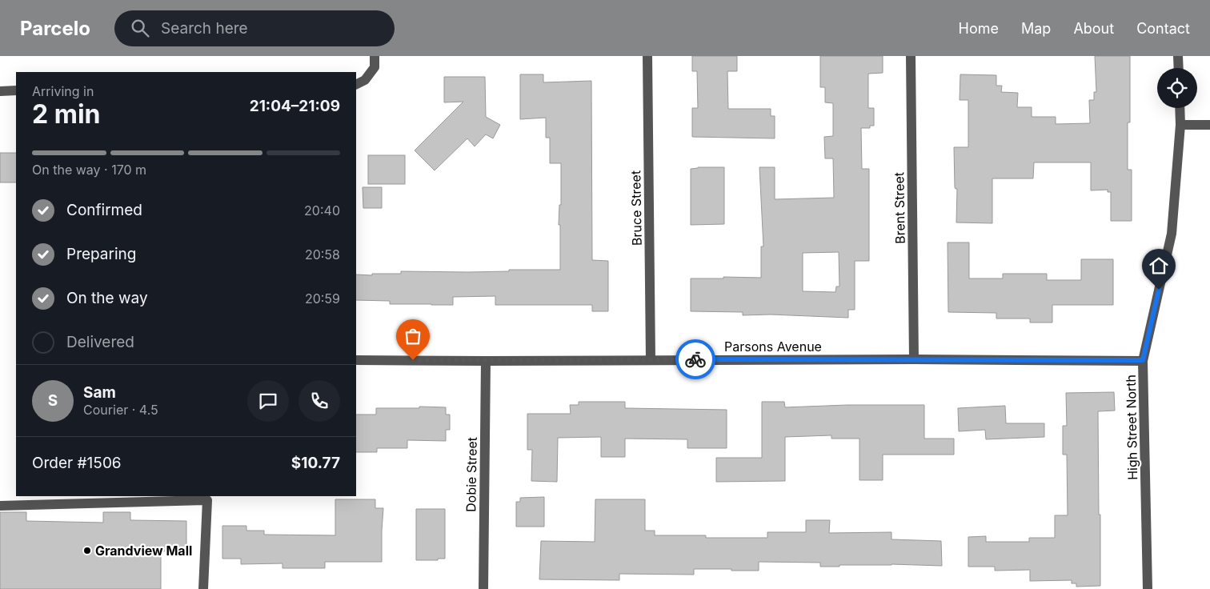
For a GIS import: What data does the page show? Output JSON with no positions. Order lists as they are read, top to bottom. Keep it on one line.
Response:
{"streets":{"street":["Bruce Street","Brent Street","Parsons Avenue","High Street North","Dobie Street"]},"crossings":[["Bruce Street","Parsons Avenue"],["Brent Street","Parsons Avenue"],["Parsons Avenue","High Street North"],["Parsons Avenue","Dobie Street"]],"places":["Grandview Mall"],"page":{"header":"Parcelo","search":"Search here","nav":["Home","Map","About","Contact"],"heading":["2 min","Arriving in","21:04–21:09"],"panel":["Sam","Courier · 4.5","Order #1506","$10.77"],"bar":"On the way · 170 m","list":[["Confirmed","20:40"],["Preparing","20:58"],["On the way","20:59"],"Delivered"],"round":"S"}}
